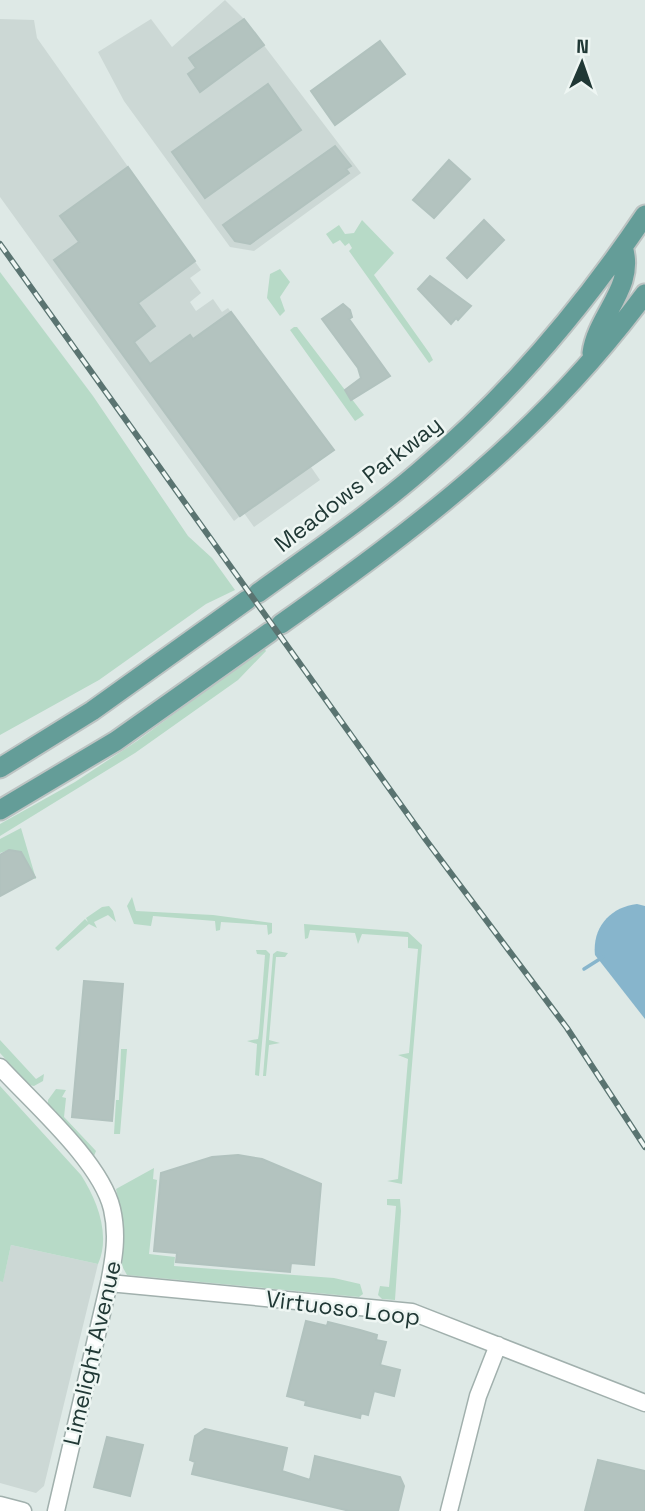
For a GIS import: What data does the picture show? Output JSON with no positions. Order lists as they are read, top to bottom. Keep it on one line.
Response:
{"streets":{"main road":["Meadows Parkway"],"street":["Virtuoso Loop","Limelight Avenue"]},"crossings":[["Virtuoso Loop","Limelight Avenue"]],"north":"top"}
